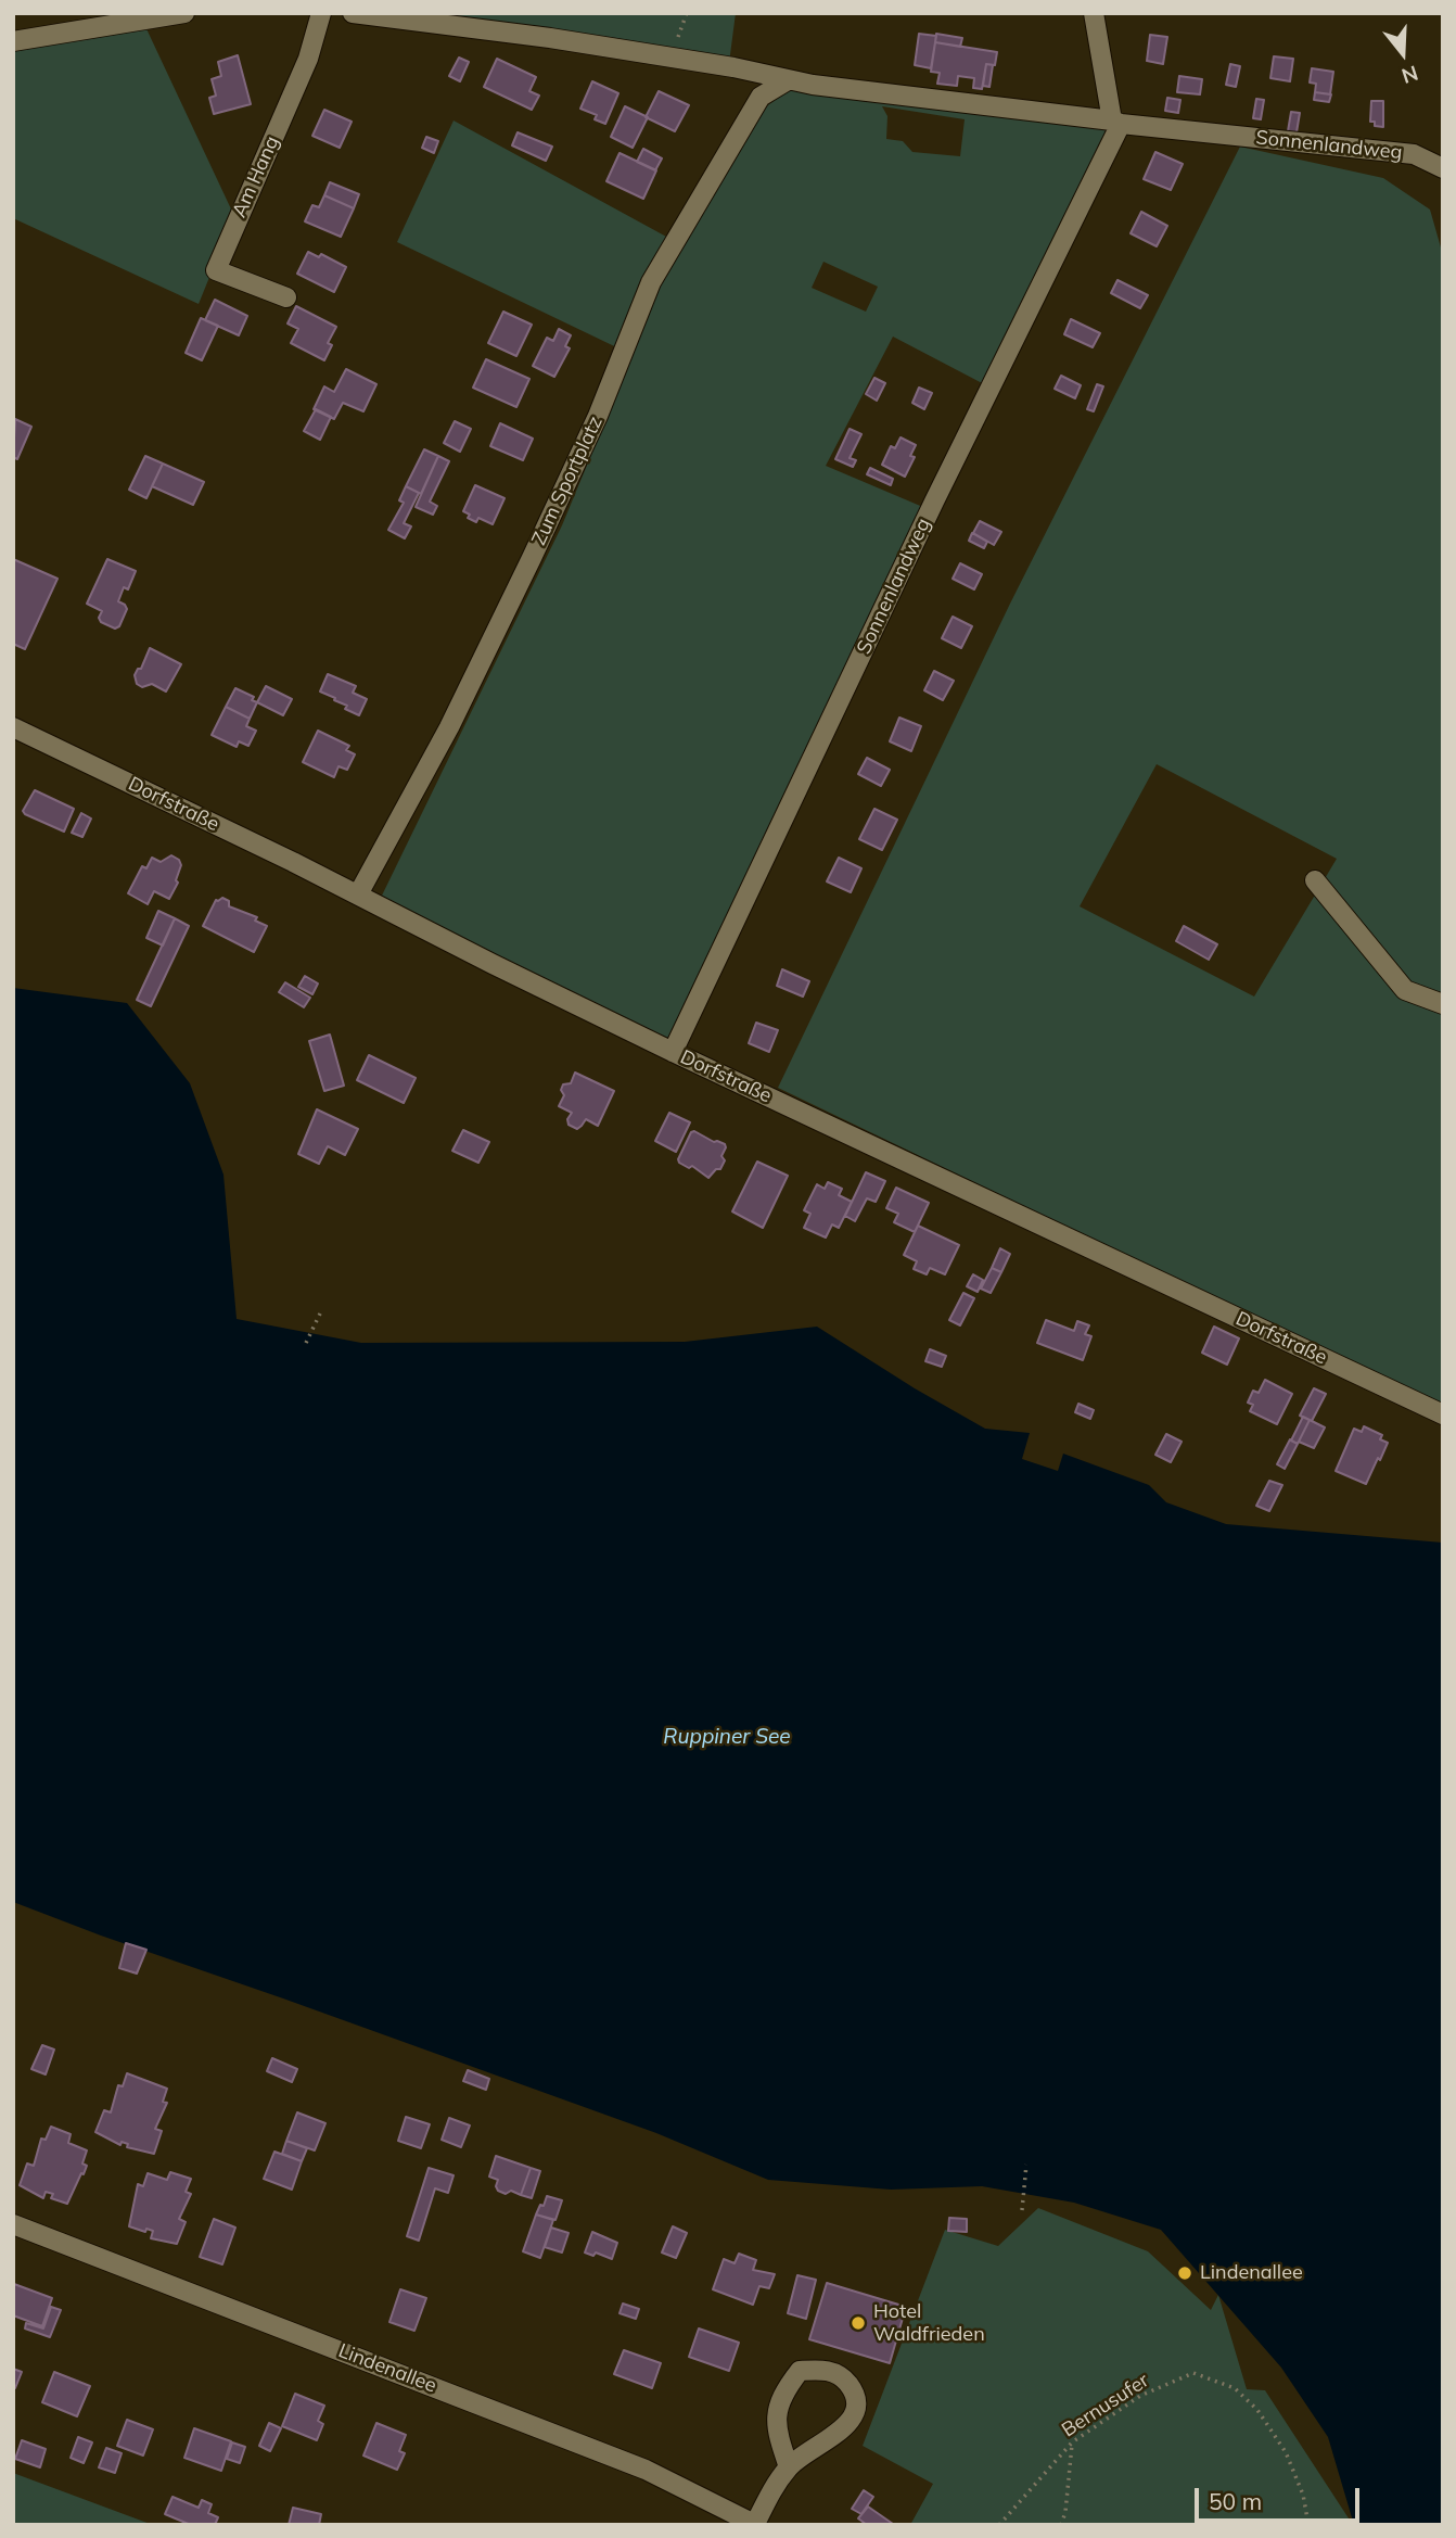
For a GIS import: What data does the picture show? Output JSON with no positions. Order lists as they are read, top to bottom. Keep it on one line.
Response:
{"streets":{"street":["Sonnenlandweg","Am Hang","Zum Sportplatz","Dorfstraße","Lindenallee"],"path":["Bernusufer"]},"crossings":[["Sonnenlandweg","Zum Sportplatz"],["Sonnenlandweg","Dorfstraße"],["Zum Sportplatz","Dorfstraße"]],"water":["Ruppiner See"],"places":["Lindenallee","Hotel Waldfrieden"],"scale_bar":"50 m","north":"bottom"}
